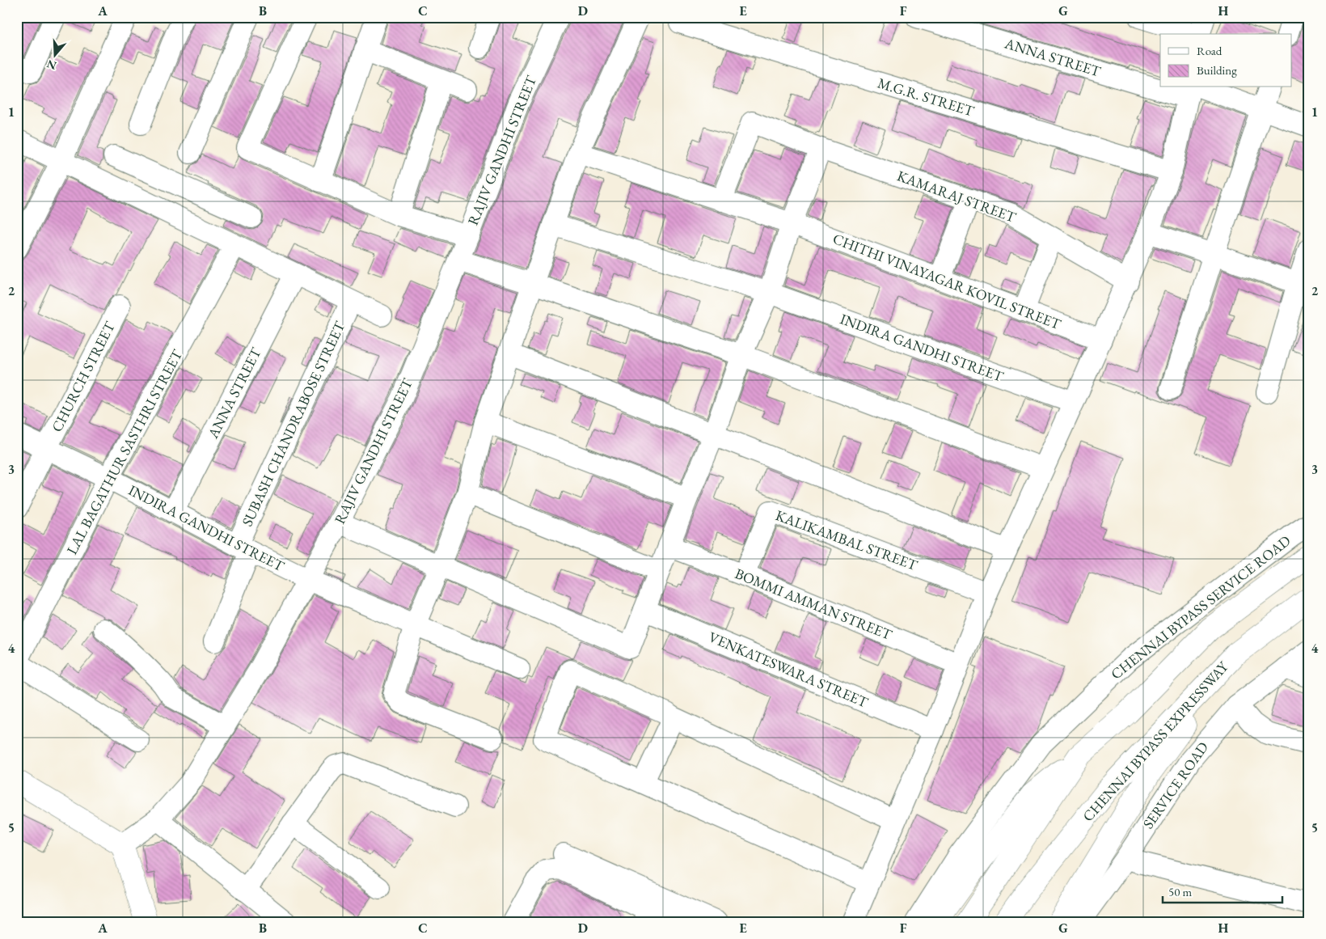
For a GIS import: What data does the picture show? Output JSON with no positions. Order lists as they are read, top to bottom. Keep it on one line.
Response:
{"streets":{"main road":["CHENNAI BYPASS EXPRESSWAY"],"street":["ANNA STREET","M.G.R. STREET","RAJIV GANDHI STREET","KAMARAJ STREET","CHITHI VINAYAGAR KOVIL STREET","INDIRA GANDHI STREET","CHURCH STREET","SUBASH CHANDRABOSE STREET","LAL BAGATHUR SASTHRI STREET","KALIKAMBAL STREET","BOMMI AMMAN STREET","CHENNAI BYPASS SERVICE ROAD","VENKATESWARA STREET","SERVICE ROAD"]},"crossings":[["ANNA STREET","INDIRA GANDHI STREET"],["RAJIV GANDHI STREET","INDIRA GANDHI STREET"],["KAMARAJ STREET","CHITHI VINAYAGAR KOVIL STREET"],["INDIRA GANDHI STREET","CHURCH STREET"],["INDIRA GANDHI STREET","SUBASH CHANDRABOSE STREET"],["INDIRA GANDHI STREET","LAL BAGATHUR SASTHRI STREET"],["KALIKAMBAL STREET","BOMMI AMMAN STREET"]],"legend":["Road","Building"],"scale_bar":"50 m","north":"bottom","grid":{"columns":["A","B","C","D","E","F","G","H"],"rows":["1","2","3","4","5"]}}
